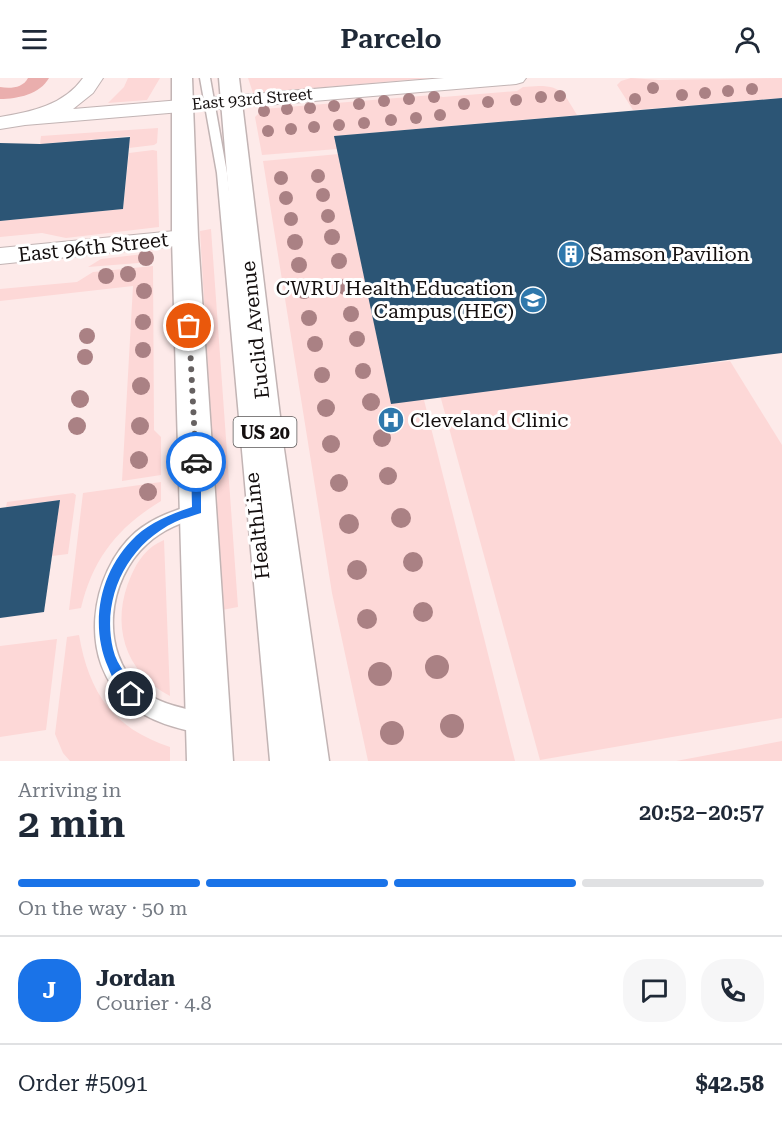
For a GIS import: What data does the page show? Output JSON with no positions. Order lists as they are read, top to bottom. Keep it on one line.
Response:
{"streets":{"main road":["Euclid Avenue","US 20"],"street":["East 93rd Street","East 96th Street"],"lane":["HealthLine"]},"crossings":[["East 93rd Street","Euclid Avenue"],["East 93rd Street","HealthLine"],["Euclid Avenue","HealthLine"]],"places":{"building":["Samson Pavilion"],"school or university":["CWRU Health Education Campus (HEC)"],"hospital":["Cleveland Clinic"]},"page":{"header":"Parcelo","heading":["2 min","Arriving in","20:52–20:57"],"panel":["Jordan","Courier · 4.8","Order #5091","$42.58"],"bar":"On the way · 50 m","round":"J"}}
